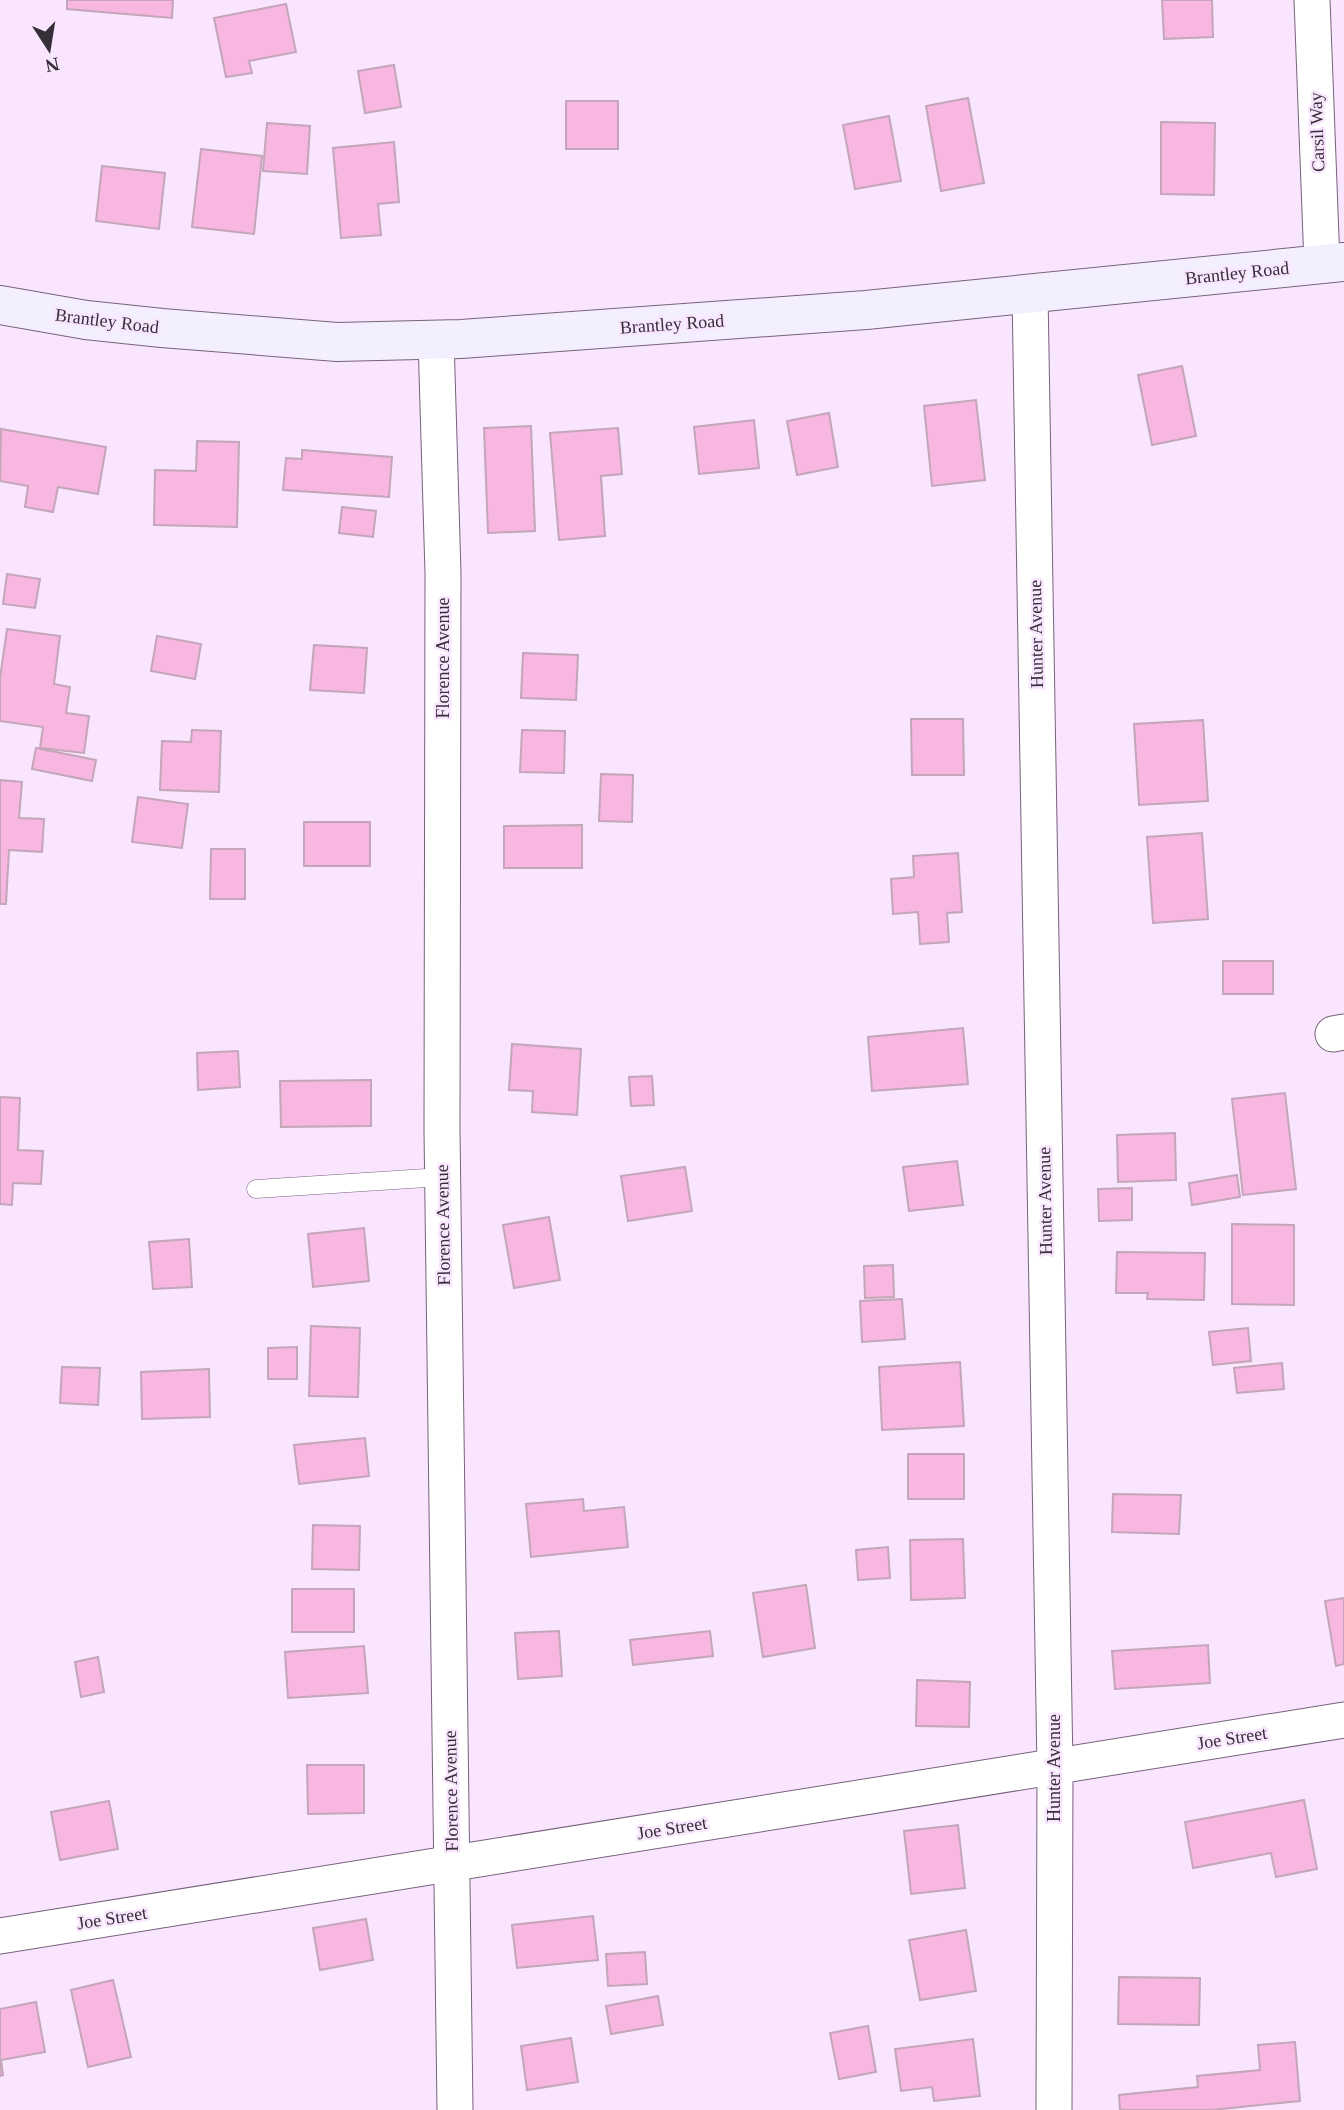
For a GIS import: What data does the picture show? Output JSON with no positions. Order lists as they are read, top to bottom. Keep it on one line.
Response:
{"streets":{"street":["Carsil Way","Brantley Road","Hunter Avenue","Florence Avenue","Joe Street"]},"crossings":[["Carsil Way","Brantley Road"],["Brantley Road","Hunter Avenue"],["Brantley Road","Florence Avenue"],["Hunter Avenue","Joe Street"],["Florence Avenue","Joe Street"]],"north":"bottom"}
